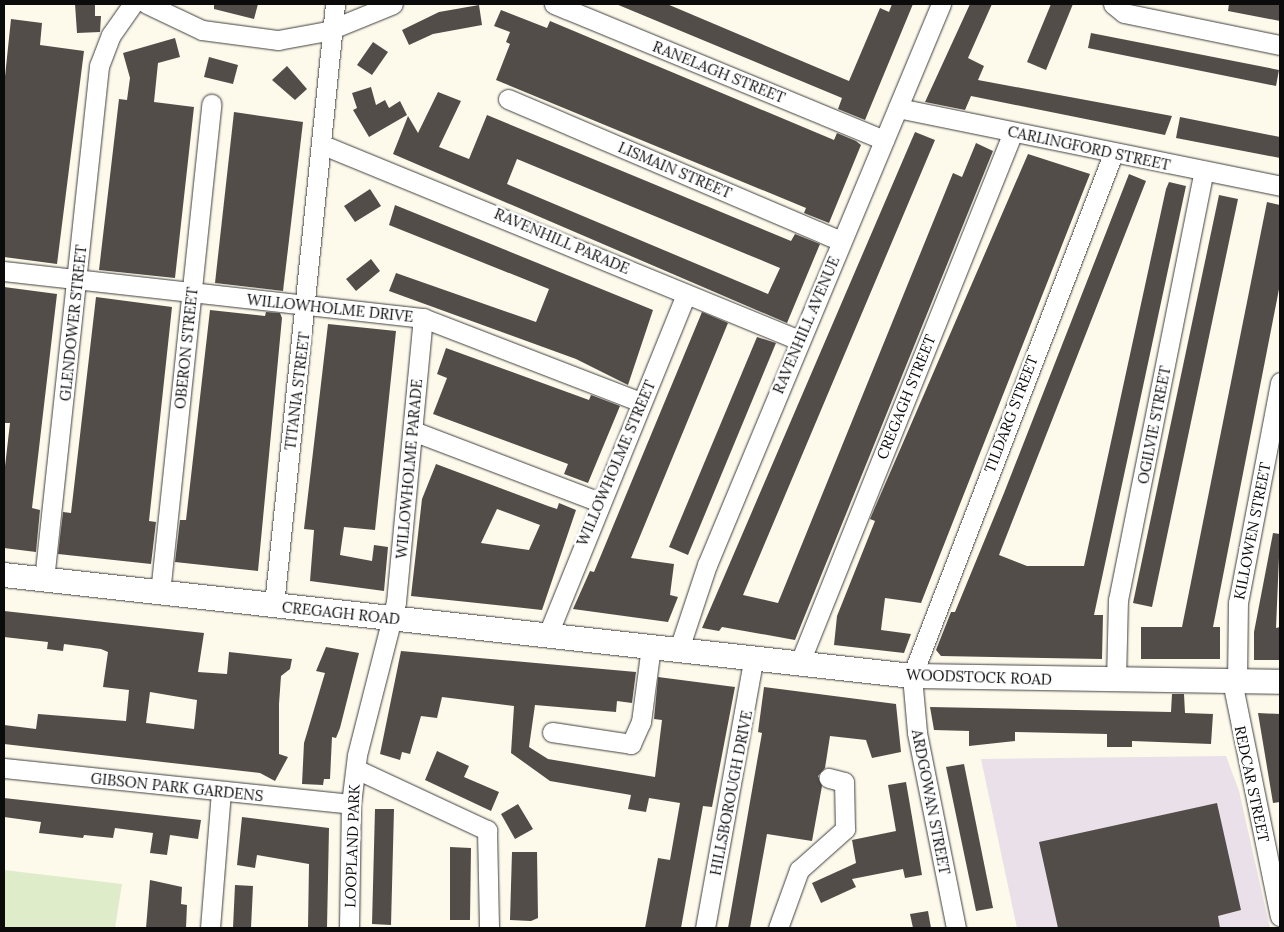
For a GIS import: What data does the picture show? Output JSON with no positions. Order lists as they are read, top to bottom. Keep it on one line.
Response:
{"streets":{"street":["RANELAGH STREET","CARLINGFORD STREET","LISMAIN STREET","RAVENHILL PARADE","WILLOWHOLME DRIVE","GLENDOWER STREET","RAVENHILL AVENUE","OBERON STREET","TITANIA STREET","CREGAGH STREET","TILDARG STREET","OGILVIE STREET","WILLOWHOLME STREET","WILLOWHOLME PARADE","KILLOWEN STREET","CREGAGH ROAD","WOODSTOCK ROAD","REDCAR STREET","GIBSON PARK GARDENS","HILLSBOROUGH DRIVE","ARDGOWAN STREET","LOOPLAND PARK"]},"crossings":[["RANELAGH STREET","RAVENHILL AVENUE"],["CARLINGFORD STREET","RAVENHILL AVENUE"],["CARLINGFORD STREET","CREGAGH STREET"],["CARLINGFORD STREET","TILDARG STREET"],["CARLINGFORD STREET","OGILVIE STREET"],["LISMAIN STREET","RAVENHILL AVENUE"],["RAVENHILL PARADE","RAVENHILL AVENUE"],["RAVENHILL PARADE","TITANIA STREET"],["RAVENHILL PARADE","WILLOWHOLME STREET"],["WILLOWHOLME DRIVE","GLENDOWER STREET"],["WILLOWHOLME DRIVE","OBERON STREET"],["WILLOWHOLME DRIVE","TITANIA STREET"],["WILLOWHOLME DRIVE","WILLOWHOLME STREET"],["WILLOWHOLME DRIVE","WILLOWHOLME PARADE"],["GLENDOWER STREET","CREGAGH ROAD"],["RAVENHILL AVENUE","CREGAGH ROAD"],["RAVENHILL AVENUE","WOODSTOCK ROAD"],["OBERON STREET","CREGAGH ROAD"],["TITANIA STREET","CREGAGH ROAD"],["CREGAGH STREET","WOODSTOCK ROAD"],["TILDARG STREET","WOODSTOCK ROAD"],["TILDARG STREET","ARDGOWAN STREET"],["OGILVIE STREET","WOODSTOCK ROAD"],["WILLOWHOLME STREET","CREGAGH ROAD"],["WILLOWHOLME PARADE","CREGAGH ROAD"],["WILLOWHOLME PARADE","LOOPLAND PARK"],["KILLOWEN STREET","WOODSTOCK ROAD"],["KILLOWEN STREET","REDCAR STREET"],["CREGAGH ROAD","WOODSTOCK ROAD"],["CREGAGH ROAD","LOOPLAND PARK"],["WOODSTOCK ROAD","REDCAR STREET"],["WOODSTOCK ROAD","HILLSBOROUGH DRIVE"],["WOODSTOCK ROAD","ARDGOWAN STREET"],["GIBSON PARK GARDENS","LOOPLAND PARK"]]}
